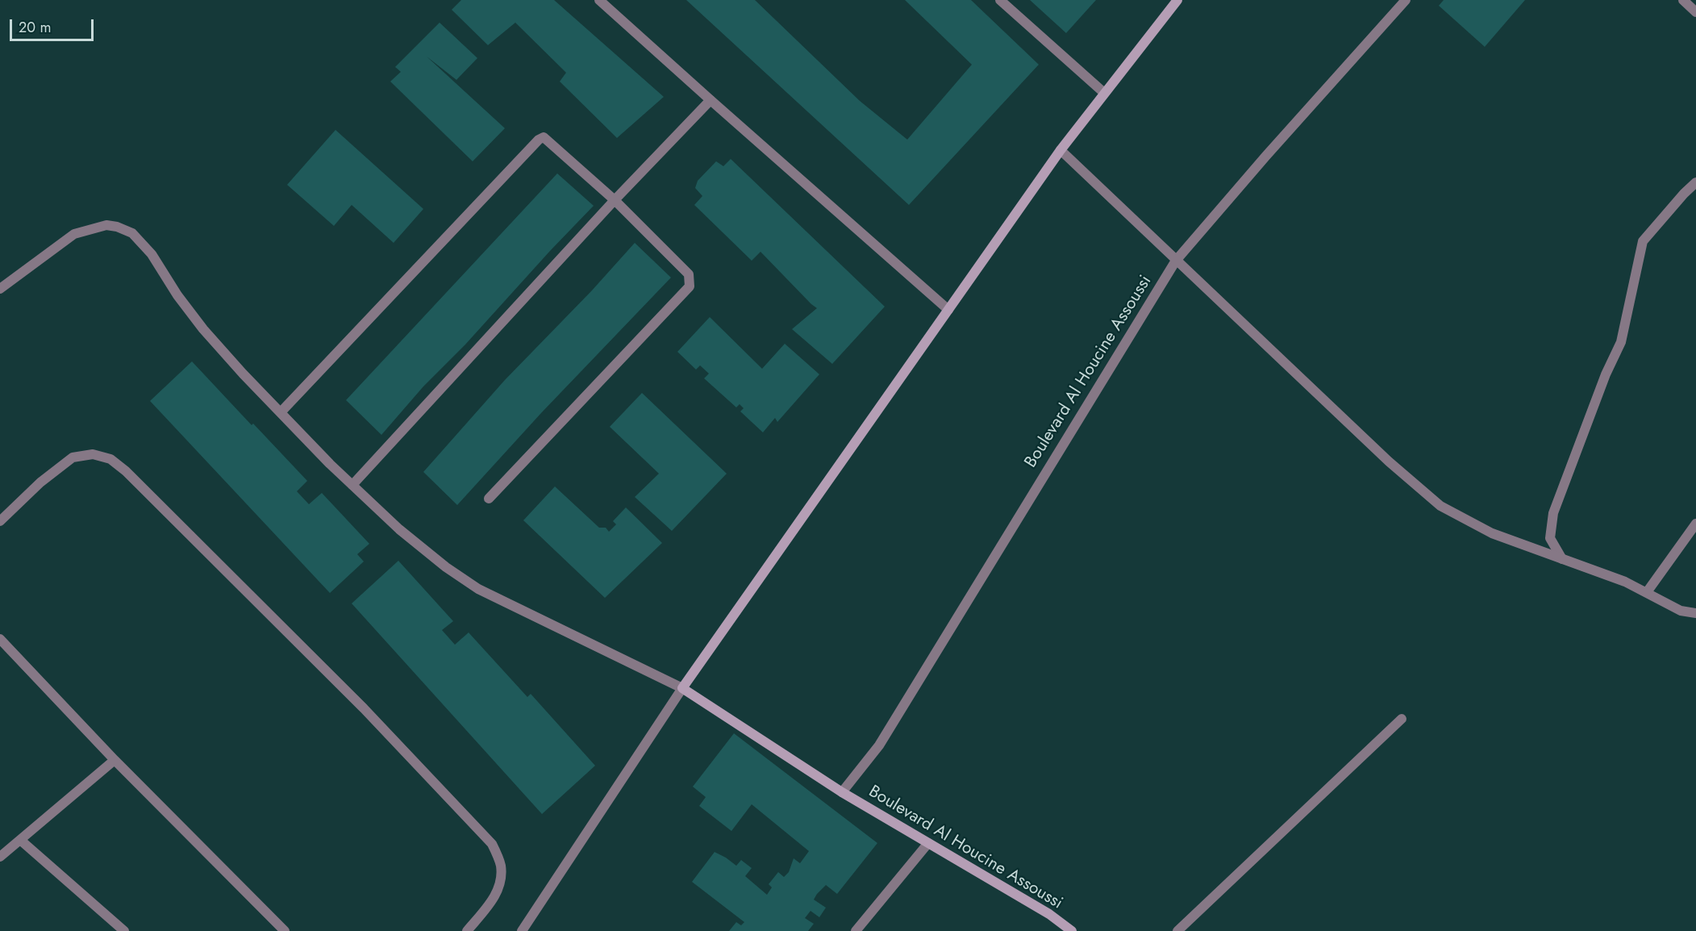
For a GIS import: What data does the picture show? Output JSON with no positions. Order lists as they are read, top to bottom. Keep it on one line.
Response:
{"streets":{"street":["Boulevard Al Houcine Assoussi"]},"scale_bar":"20 m"}
